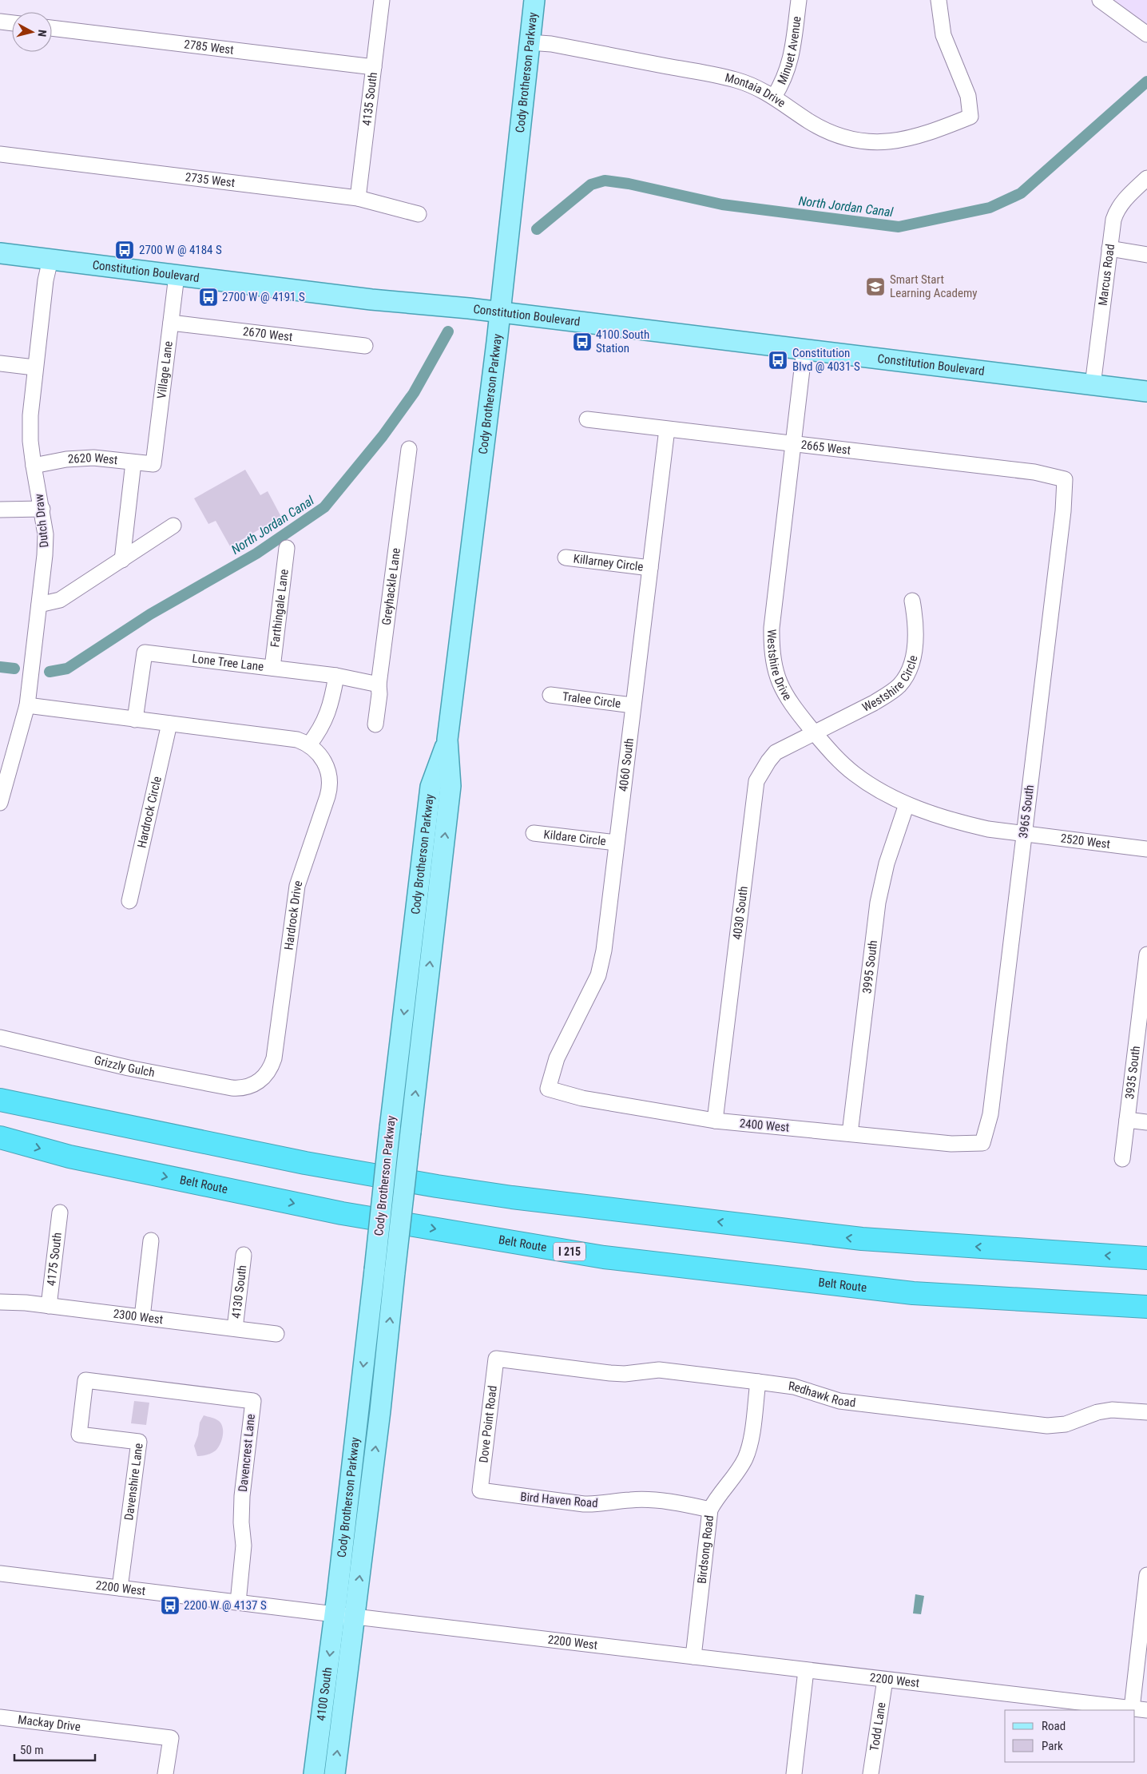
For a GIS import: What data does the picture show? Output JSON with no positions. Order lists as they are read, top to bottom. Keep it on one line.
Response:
{"streets":{"highway":["Belt Route","I 215"],"main road":["Cody Brotherson Parkway","Constitution Boulevard","4100 South"],"street":["2785 West","Minuet Avenue","Montaia Drive","4135 South","2735 West","Marcus Road","2670 West","Village Lane","2665 West","2620 West","Dutch Draw","Killarney Circle","Greyhackle Lane","Farthingale Lane","Lone Tree Lane","Westshire Drive","Westshire Circle","Tralee Circle","4060 South","3965 South","Hardrock Circle","Kildare Circle","2520 West","4030 South","Hardrock Drive","3995 South","Grizzly Gulch","3935 South","2400 West","4175 South","4130 South","2300 West","Redhawk Road","Dove Point Road","Davencrest Lane","Davenshire Lane","Bird Haven Road","Birdsong Road","2200 West","Mackay Drive","Todd Lane"]},"crossings":[["2785 West","4135 South"],["Minuet Avenue","Montaia Drive"],["Cody Brotherson Parkway","Montaia Drive"],["Cody Brotherson Parkway","Constitution Boulevard"],["Cody Brotherson Parkway","2200 West"],["Cody Brotherson Parkway","4100 South"],["4135 South","2735 West"],["Constitution Boulevard","Marcus Road"],["Constitution Boulevard","Village Lane"],["Constitution Boulevard","Dutch Draw"],["Constitution Boulevard","Westshire Drive"],["2670 West","Village Lane"],["Village Lane","2620 West"],["2665 West","Westshire Drive"],["2665 West","4060 South"],["2665 West","3965 South"],["2620 West","Dutch Draw"],["Killarney Circle","4060 South"],["Greyhackle Lane","Lone Tree Lane"],["Farthingale Lane","Lone Tree Lane"],["Westshire Drive","Westshire Circle"],["Westshire Drive","3965 South"],["Westshire Drive","2520 West"],["Westshire Drive","4030 South"],["Westshire Drive","3995 South"],["Westshire Circle","4030 South"],["Tralee Circle","4060 South"],["4060 South","Kildare Circle"],["4060 South","2400 West"],["3965 South","2520 West"],["3965 South","2400 West"],["4030 South","2400 West"],["Hardrock Drive","Grizzly Gulch"],["3995 South","2400 West"],["4175 South","2300 West"],["4130 South","2300 West"],["Redhawk Road","Dove Point Road"],["Redhawk Road","Birdsong Road"],["Dove Point Road","Bird Haven Road"],["Davencrest Lane","Davenshire Lane"],["Davencrest Lane","2200 West"],["Davenshire Lane","2200 West"],["Bird Haven Road","Birdsong Road"],["Birdsong Road","2200 West"],["2200 West","4100 South"],["2200 West","Todd Lane"]],"water":["North Jordan Canal"],"places":{"bus stop":["2700 W @ 4184 S","2700 W @ 4191 S","4100 South Station","Constitution Blvd @ 4031 S","2200 W @ 4137 S"],"school or university":["Smart Start Learning Academy"]},"legend":["Road","Park"],"scale_bar":"50 m","north":"right"}
